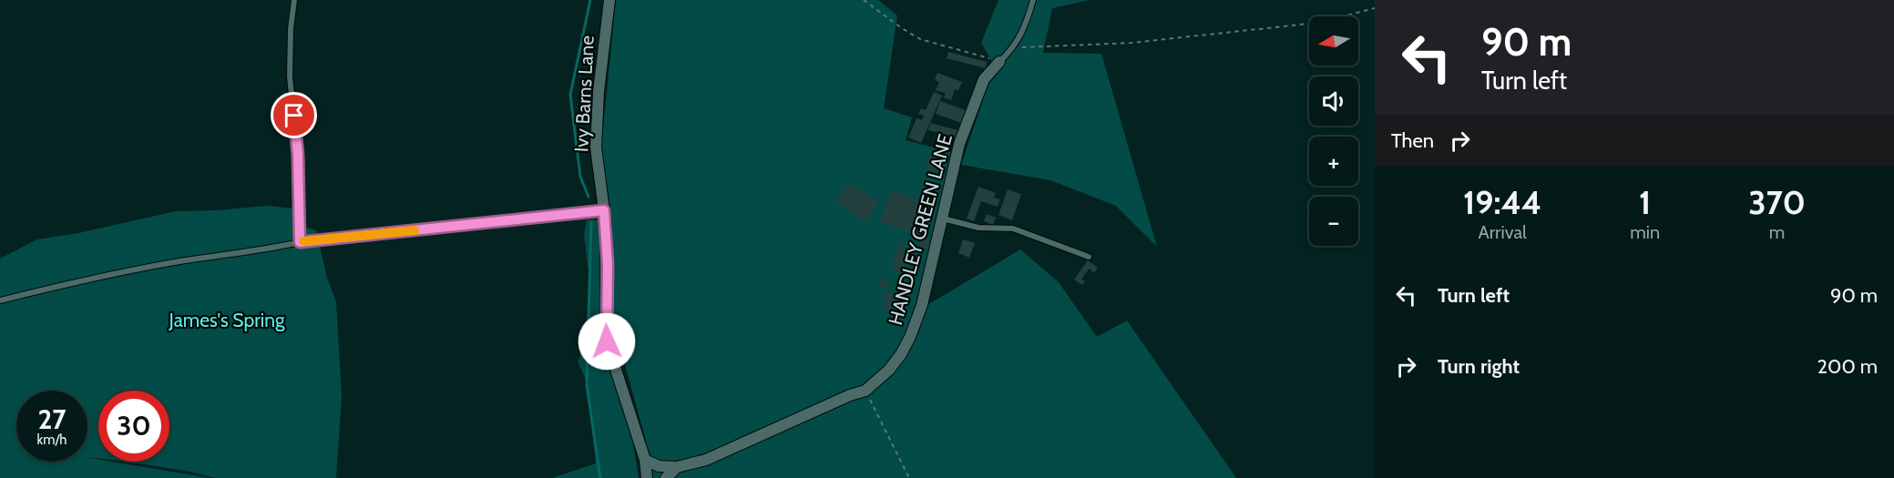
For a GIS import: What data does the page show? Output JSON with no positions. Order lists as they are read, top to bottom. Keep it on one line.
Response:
{"streets":{"street":["Ivy Barns Lane","HANDLEY GREEN LANE"]},"crossings":[["Ivy Barns Lane","HANDLEY GREEN LANE"]],"parks":["James's Spring"],"north":"left","page":{"turn":["90 m","Turn left"],"map_buttons":["+","−"],"then":"Then","eta":["19:44","Arrival","1","min","370","m"],"list":[{"name":"Turn left","value":"90 m"},{"name":"Turn right","value":"200 m"}],"speed":"27 km/h","limit":"30"}}
